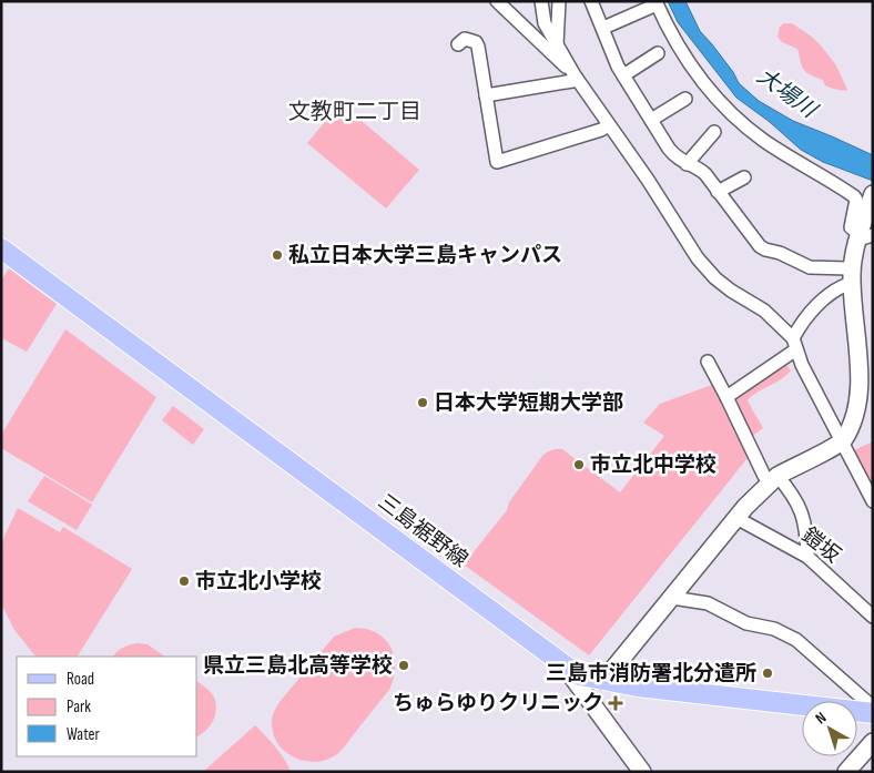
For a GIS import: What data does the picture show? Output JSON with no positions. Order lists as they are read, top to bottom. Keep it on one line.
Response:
{"streets":{"main road":["三島裾野線"],"street":["鎧坂"]},"districts":["文教町二丁目"],"water":["大場川"],"places":{"other":["私立日本大学三島キャンパス","日本大学短期大学部","市立北中学校","市立北小学校","県立三島北高等学校","三島市消防署北分遣所"],"health":["ちゅらゆりクリニック"]},"legend":["Road","Park","Water"],"north":"top left"}
